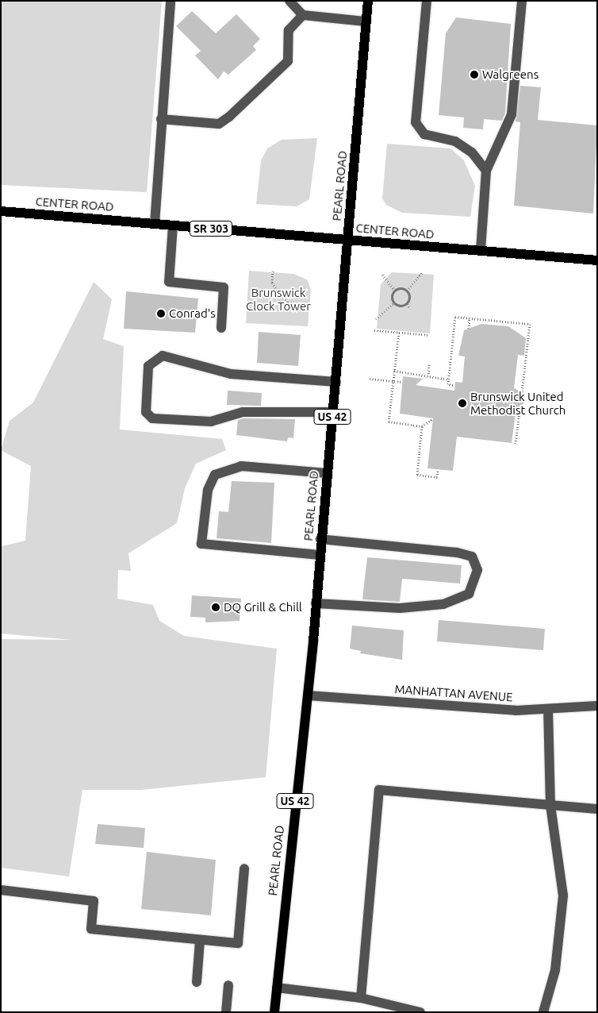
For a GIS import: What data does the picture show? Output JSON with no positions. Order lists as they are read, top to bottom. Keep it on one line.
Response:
{"streets":{"main road":["PEARL ROAD","CENTER ROAD","SR 303","US 42"],"street":["MANHATTAN AVENUE"]},"crossings":[["PEARL ROAD","CENTER ROAD"],["PEARL ROAD","MANHATTAN AVENUE"]],"parks":["Brunswick Clock Tower"],"places":["Walgreens","Conrad's","Brunswick United Methodist Church","DQ Grill & Chill"]}
